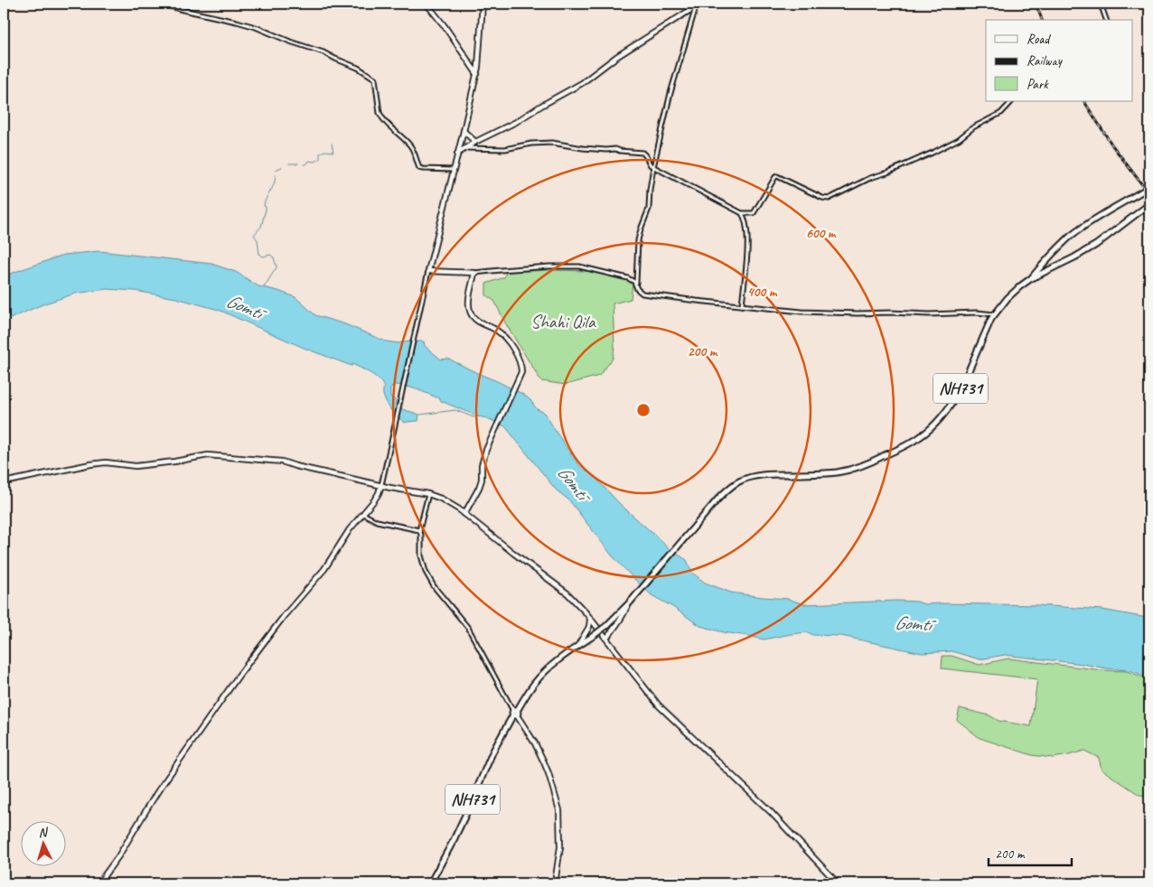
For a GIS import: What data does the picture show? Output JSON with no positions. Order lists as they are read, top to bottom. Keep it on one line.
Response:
{"streets":{"highway":["NH731"]},"water":["Gomtī"],"parks":["Shahi Qila"],"legend":["Road","Railway","Park"],"scale_bar":"200 m","north":"top","rings":["600 m","400 m","200 m"]}
